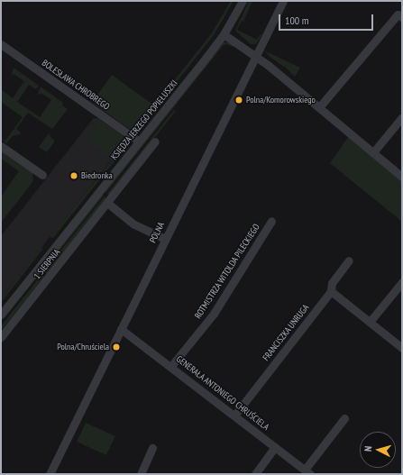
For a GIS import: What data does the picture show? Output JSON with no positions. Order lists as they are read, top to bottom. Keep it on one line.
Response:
{"streets":{"street":["BOLESŁAWA CHROBREGO","KSIĘDZA JERZEGO POPIEŁUSZKI","POLNA","1 SIERPNIA","ROTMISTRZA WITOLDA PILECKIEGO","FRANCISZKA UNRUGA","GENERAŁA ANTONIEGO CHRUŚCIELA"]},"crossings":[["BOLESŁAWA CHROBREGO","KSIĘDZA JERZEGO POPIEŁUSZKI"],["POLNA","GENERAŁA ANTONIEGO CHRUŚCIELA"],["ROTMISTRZA WITOLDA PILECKIEGO","GENERAŁA ANTONIEGO CHRUŚCIELA"],["FRANCISZKA UNRUGA","GENERAŁA ANTONIEGO CHRUŚCIELA"]],"places":["Polna/Komorowskiego","Biedronka","Polna/Chruściela"],"scale_bar":"100 m","north":"left"}
